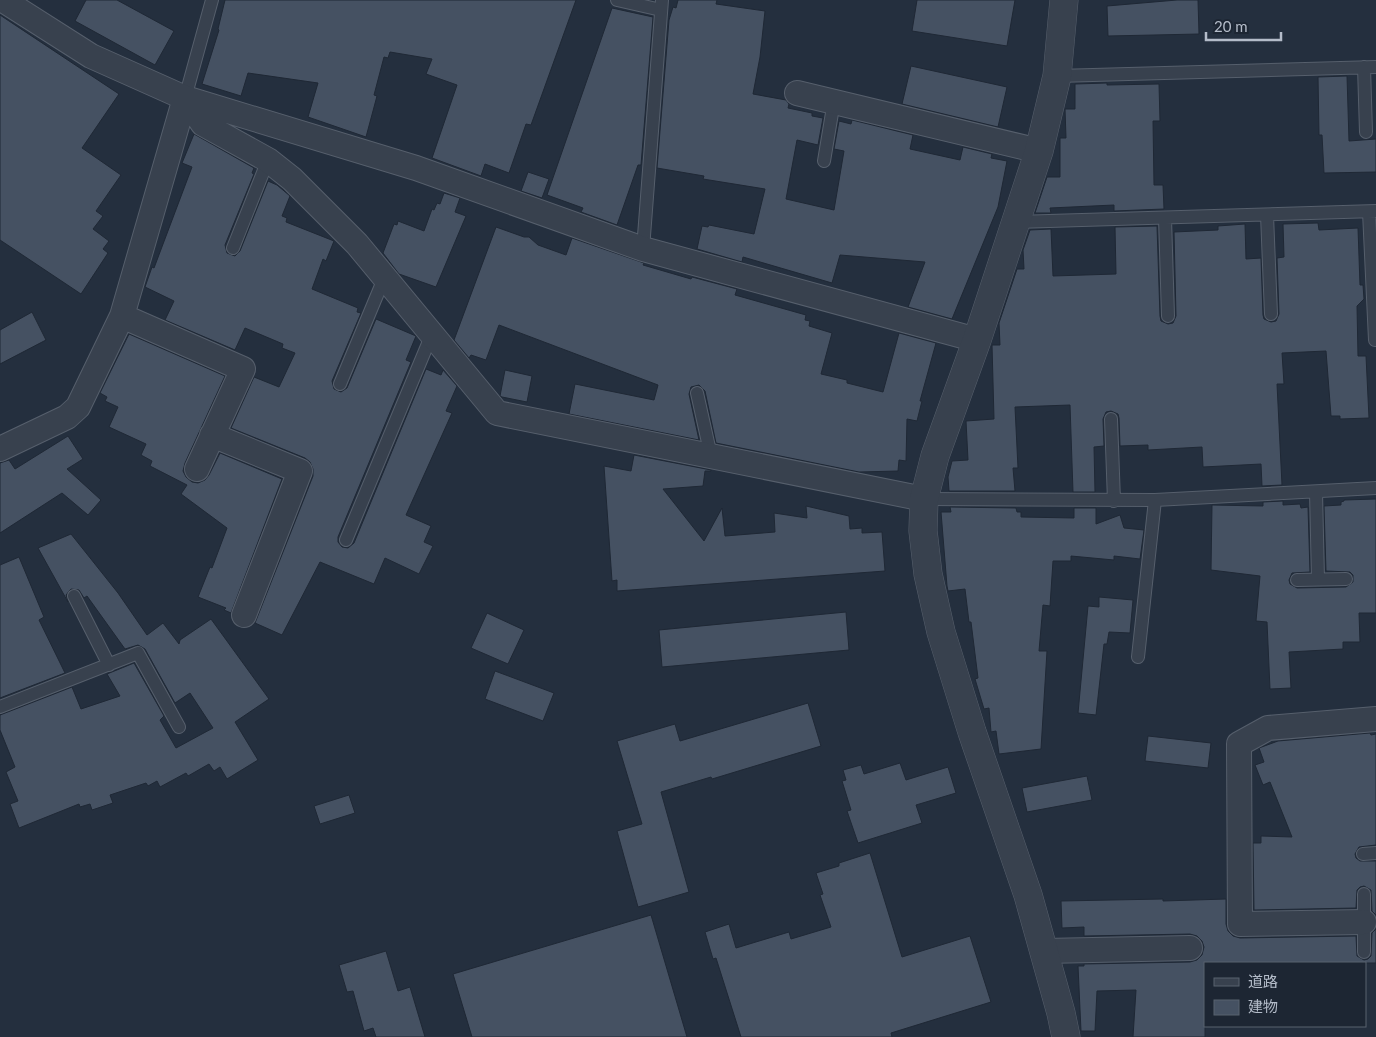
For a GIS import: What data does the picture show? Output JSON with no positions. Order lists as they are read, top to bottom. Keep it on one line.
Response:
{"legend":["道路","建物"],"scale_bar":"20 m"}
